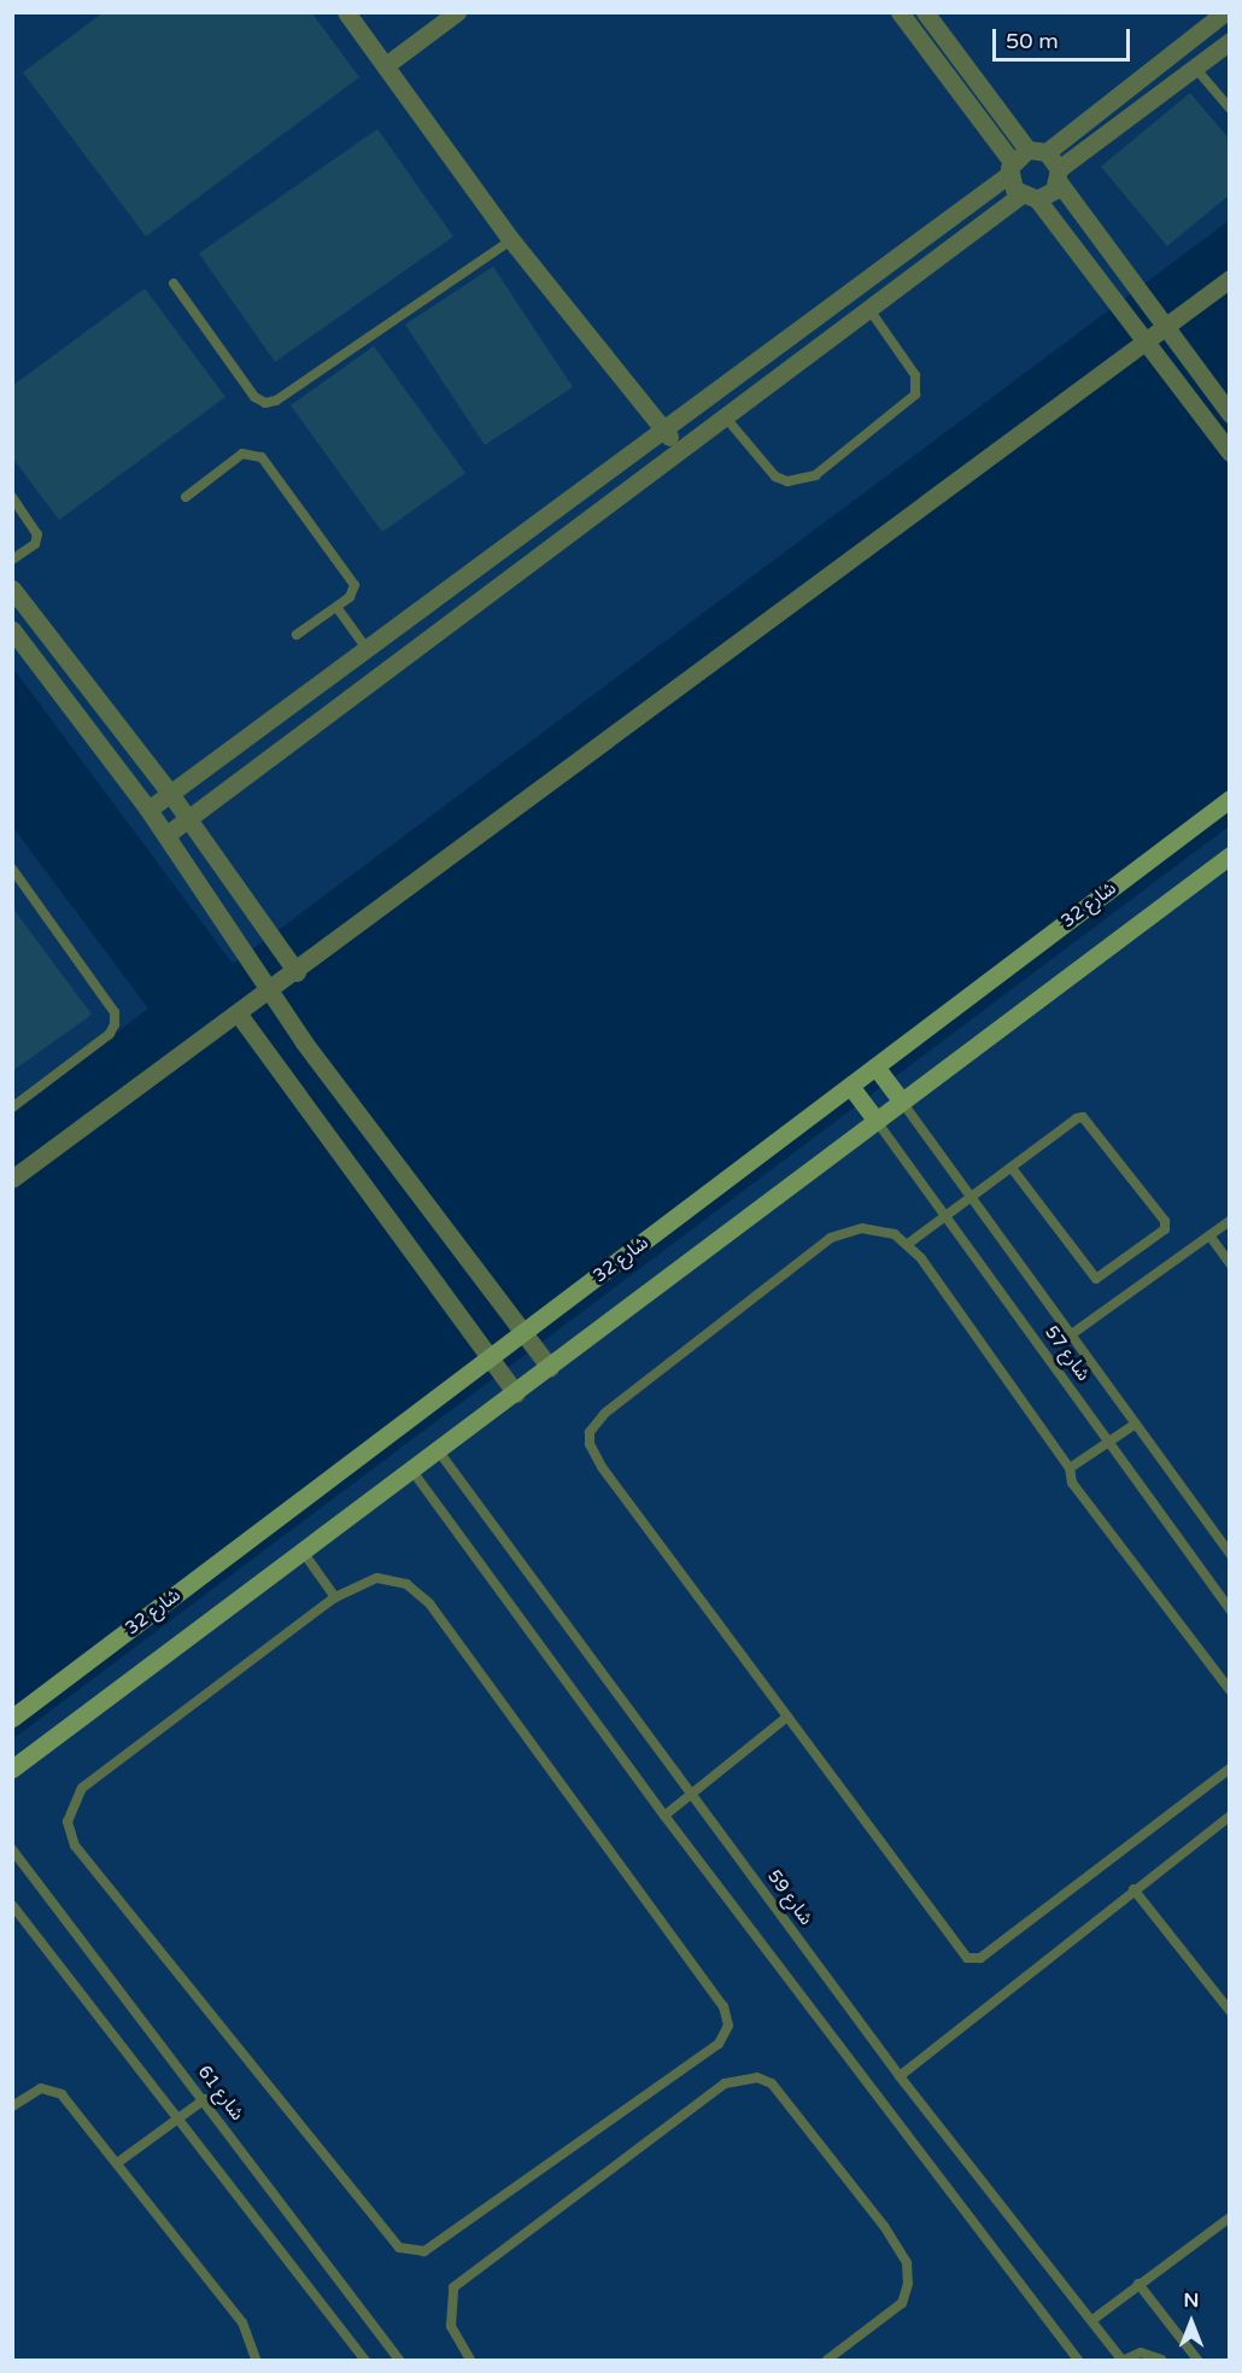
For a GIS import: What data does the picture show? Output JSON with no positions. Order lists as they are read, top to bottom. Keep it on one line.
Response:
{"streets":{"main road":["شارع 32"],"lane":["شارع 57","شارع 59","شارع 61"]},"scale_bar":"50 m","north":"top"}
